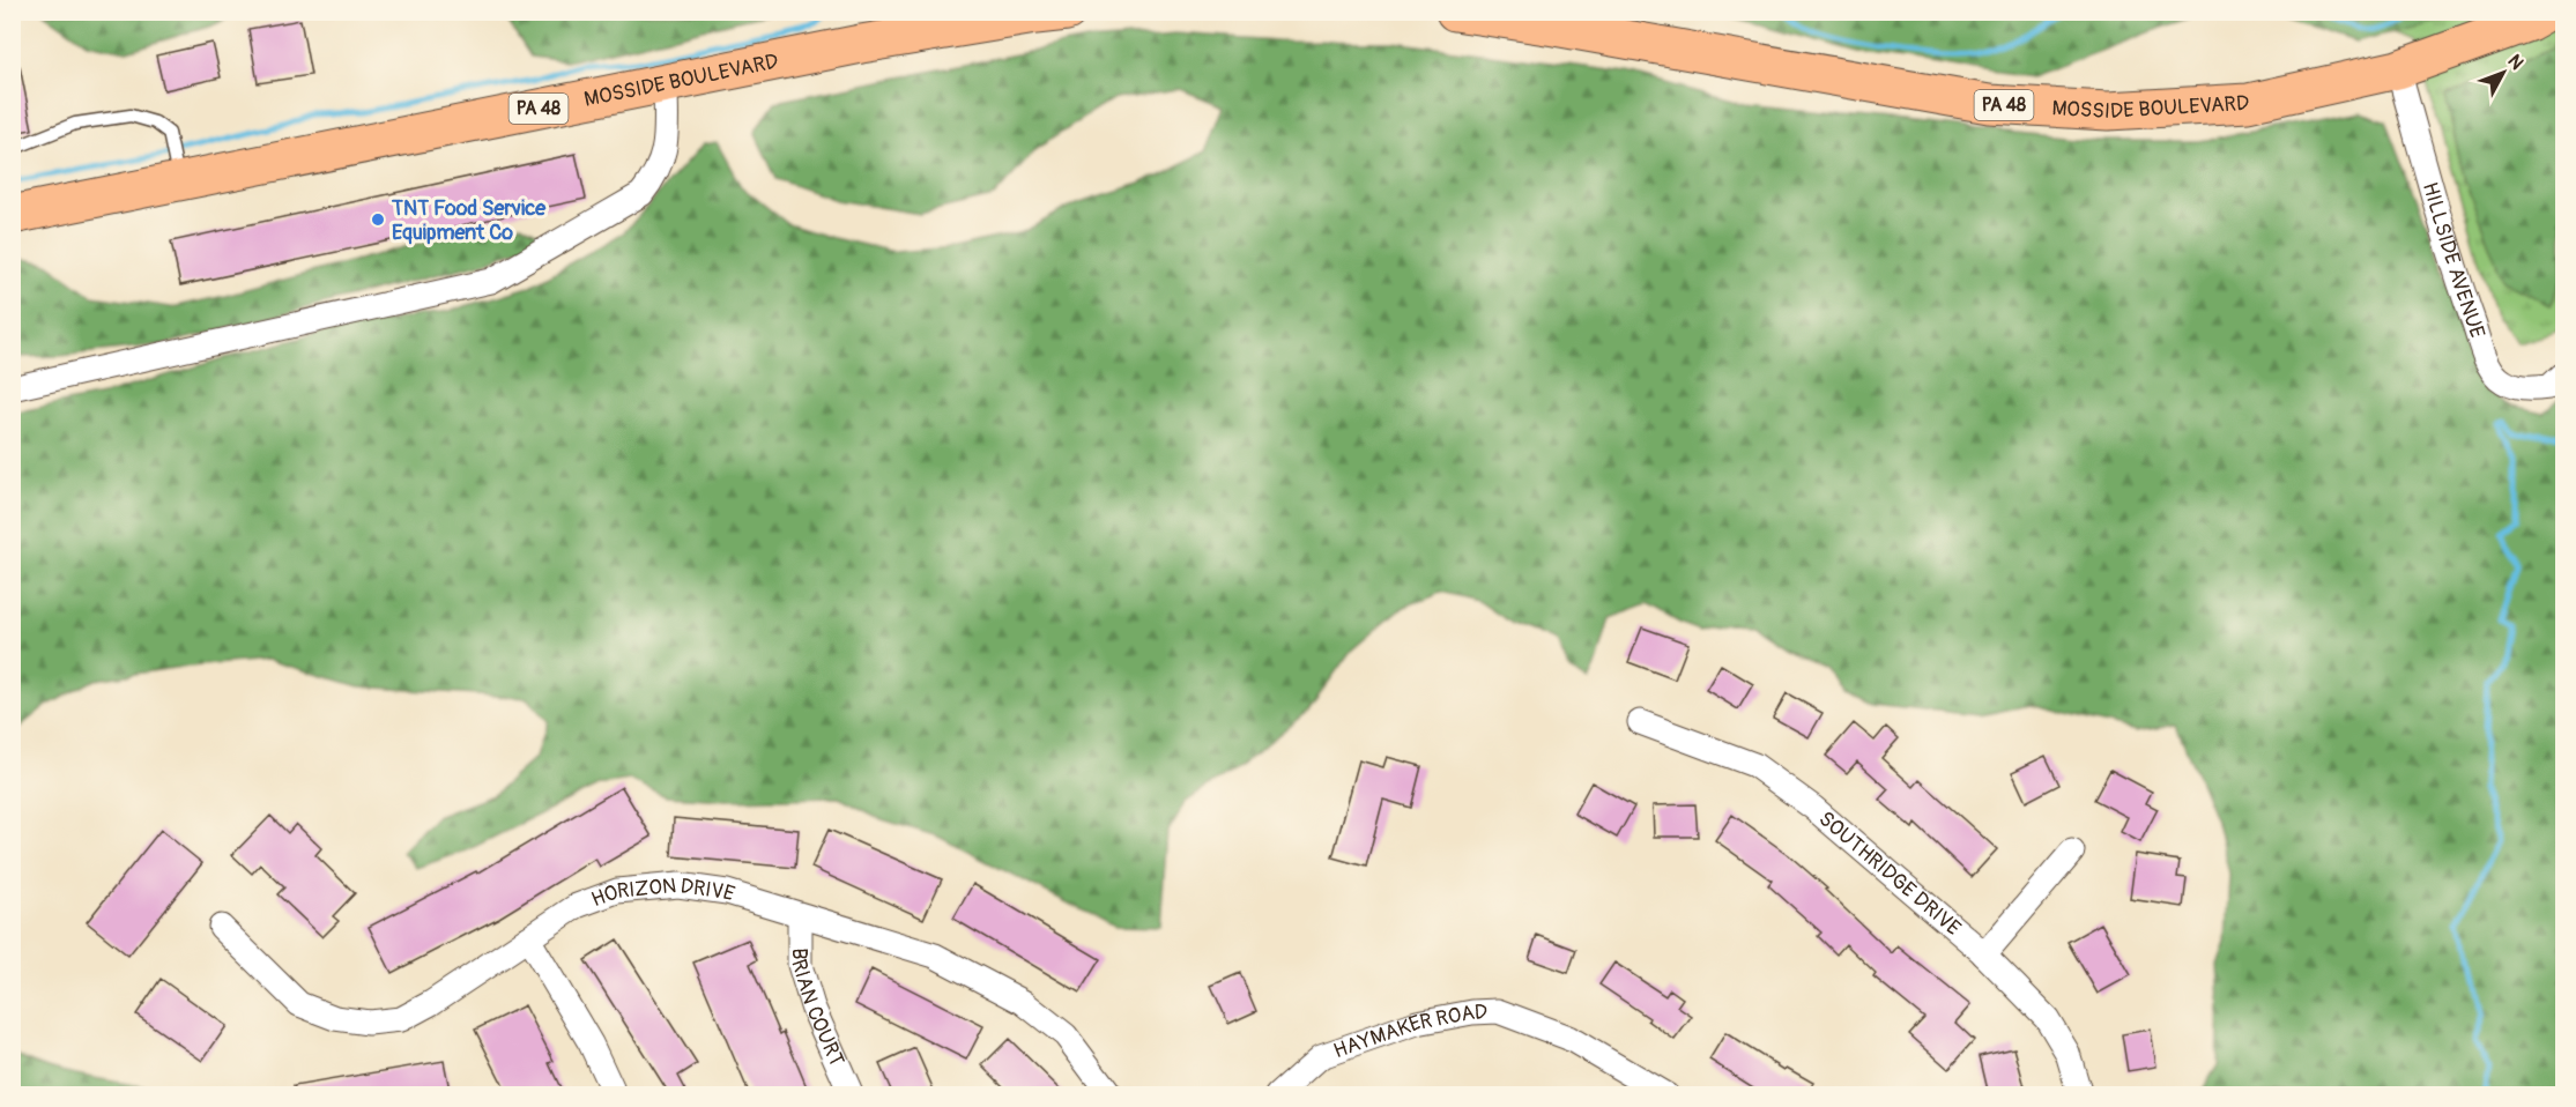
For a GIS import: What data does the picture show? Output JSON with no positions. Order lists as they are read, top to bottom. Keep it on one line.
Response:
{"streets":{"main road":["MOSSIDE BOULEVARD","PA 48"],"street":["HILLSIDE AVENUE","SOUTHRIDGE DRIVE","HORIZON DRIVE","BRIAN COURT","HAYMAKER ROAD"]},"crossings":[["MOSSIDE BOULEVARD","HILLSIDE AVENUE"],["HORIZON DRIVE","BRIAN COURT"]],"places":["TNT Food Service Equipment Co"],"north":"top right"}
